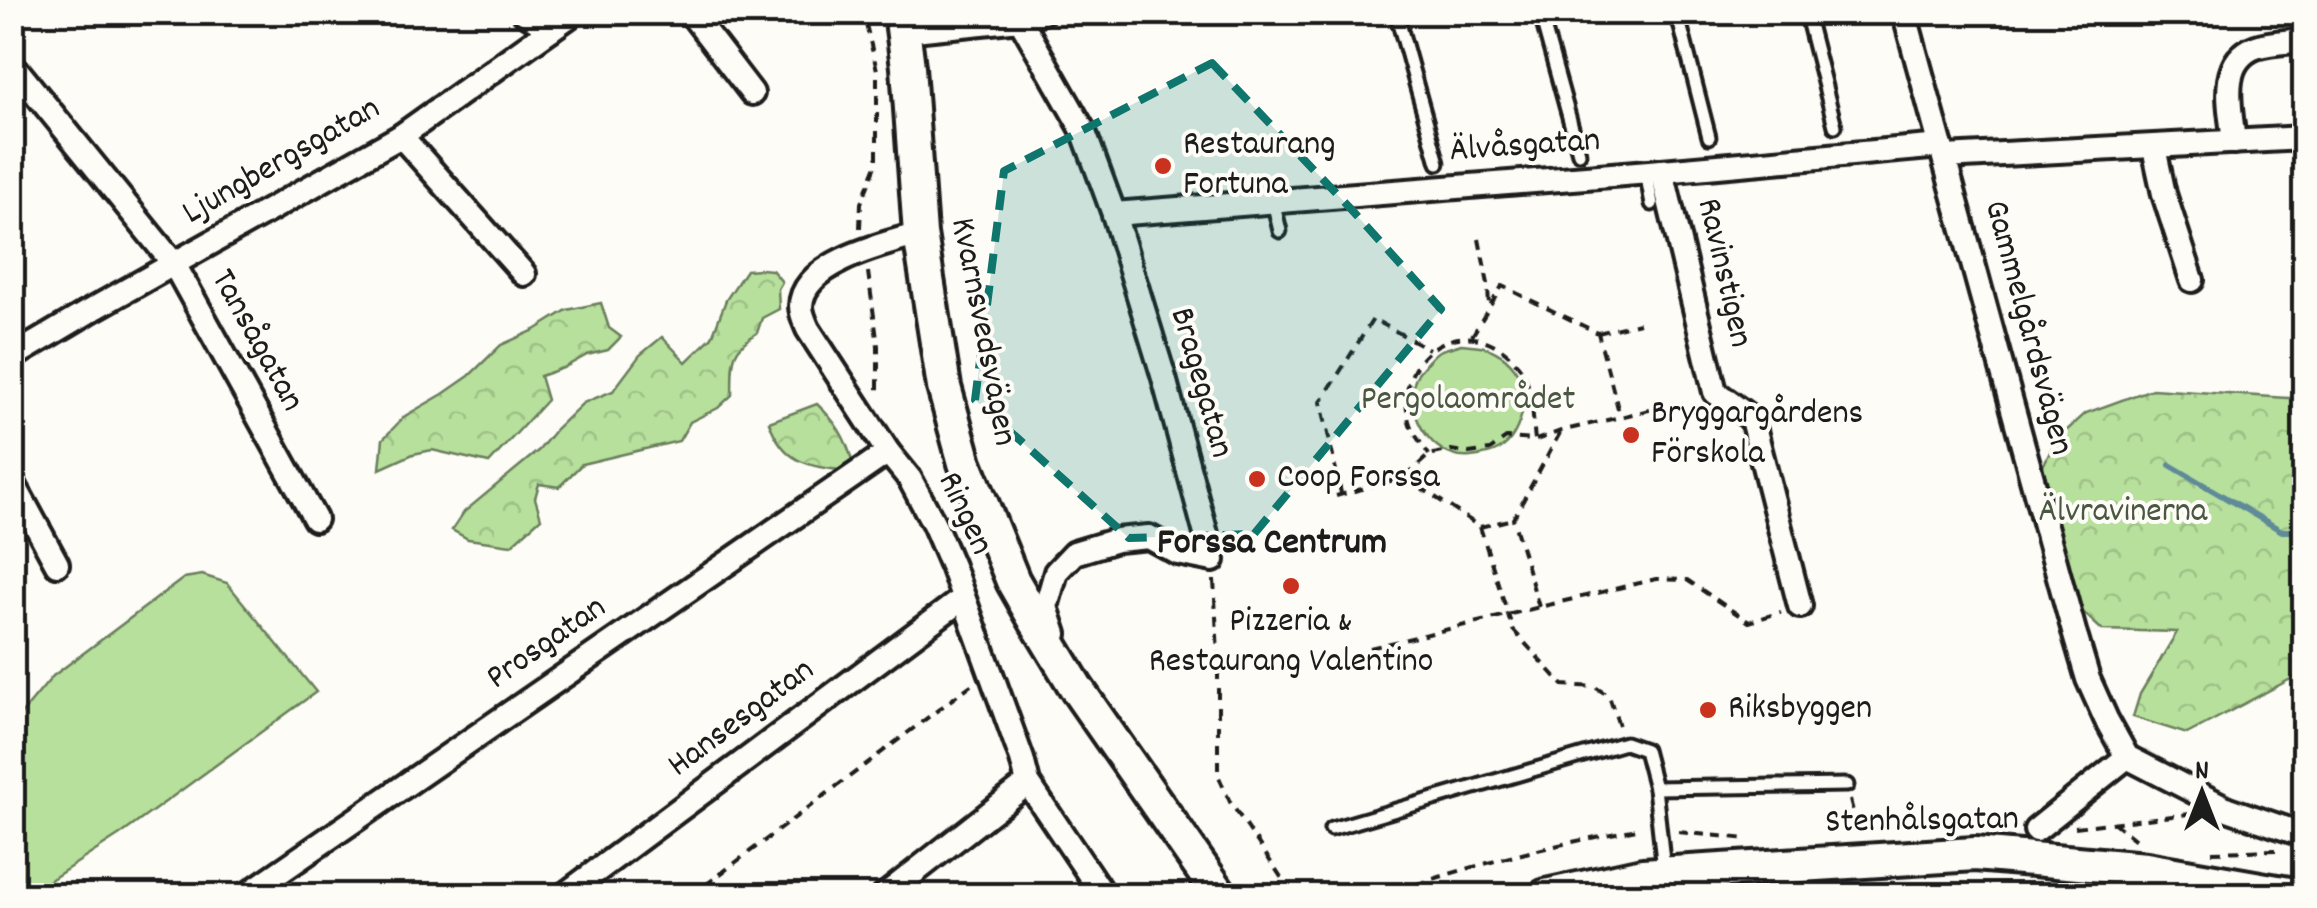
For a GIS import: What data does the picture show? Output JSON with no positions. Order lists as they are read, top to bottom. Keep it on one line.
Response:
{"streets":{"street":["Älvåsgatan","Ljungbergsgatan","Ravinstigen","Gammelgårdsvägen","Kvarnsvedsvägen","Tansågatan","Bragegatan","Ringen","Prosgatan","Hansesgatan","Stenhålsgatan"]},"crossings":[["Älvåsgatan","Ravinstigen"],["Älvåsgatan","Gammelgårdsvägen"],["Älvåsgatan","Bragegatan"],["Ljungbergsgatan","Tansågatan"],["Kvarnsvedsvägen","Ringen"],["Ringen","Prosgatan"],["Ringen","Hansesgatan"]],"districts":["Forssa Centrum"],"parks":["Pergolaområdet","Älvravinerna"],"places":["Restaurang Fortuna","Bryggargårdens Förskola","Coop Forssa","Pizzeria & Restaurang Valentino","Riksbyggen"],"north":"top"}
